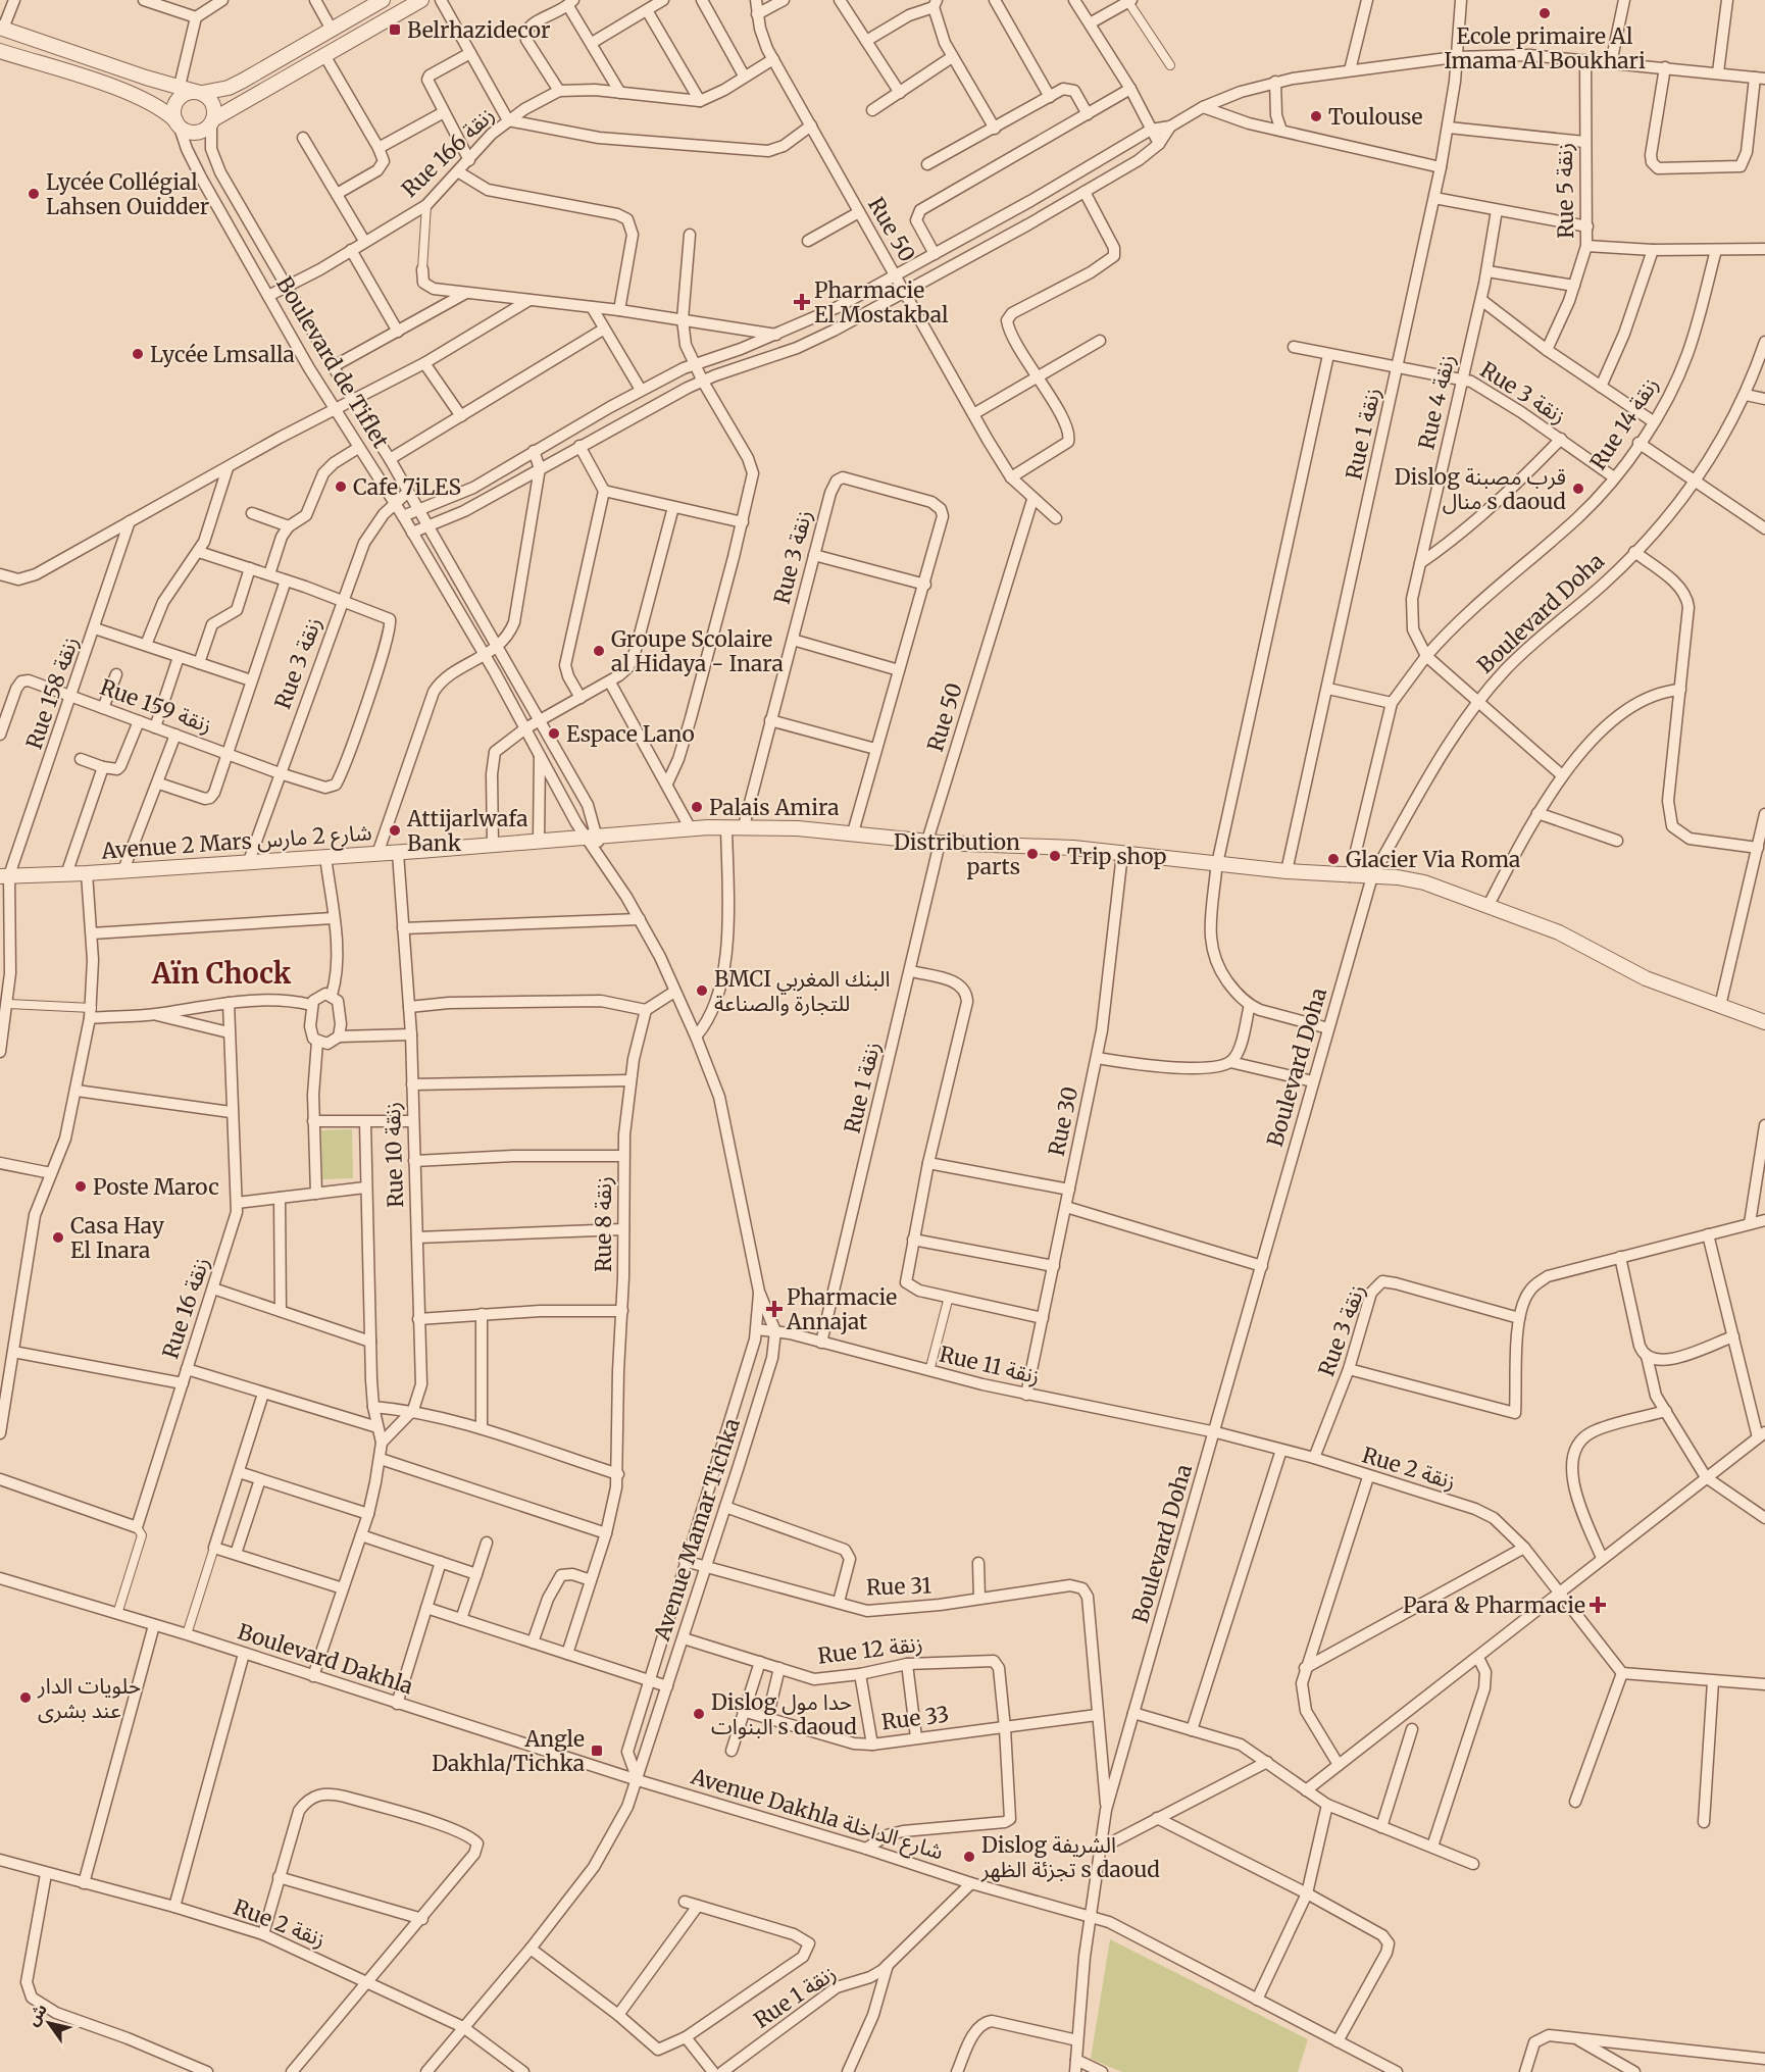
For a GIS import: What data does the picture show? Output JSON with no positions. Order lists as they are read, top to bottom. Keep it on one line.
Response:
{"streets":{"street":["Rue 166 زنقة","Rue 5 زنقة","Rue 50","Boulevard de Tiflet","Rue 3 زنقة","Rue 4 زنقة","Rue 14 زنقة","Rue 1 زنقة","Boulevard Doha","Rue 158 زنقة","Rue 159 زنقة","Avenue 2 Mars شارع 2 مارس","Rue 30","Rue 10 زنقة","Rue 8 زنقة","Rue 16 زنقة","Rue 11 زنقة","Rue 2 زنقة","Avenue Mamar Tichka","Rue 31","Rue 12 زنقة","Boulevard Dakhla","Rue 33","Avenue Dakhla شارع الداخلة"]},"crossings":[["Rue 166 زنقة","Boulevard de Tiflet"],["Rue 50","Rue 1 زنقة"],["Rue 50","Avenue 2 Mars شارع 2 مارس"],["Boulevard de Tiflet","Rue 3 زنقة"],["Boulevard de Tiflet","Avenue 2 Mars شارع 2 مارس"],["Boulevard de Tiflet","Avenue Mamar Tichka"],["Rue 3 زنقة","Rue 4 زنقة"],["Rue 3 زنقة","Rue 14 زنقة"],["Rue 3 زنقة","Rue 1 زنقة"],["Rue 3 زنقة","Rue 159 زنقة"],["Rue 3 زنقة","Avenue 2 Mars شارع 2 مارس"],["Rue 3 زنقة","Rue 2 زنقة"],["Rue 4 زنقة","Rue 14 زنقة"],["Rue 1 زنقة","Avenue 2 Mars شارع 2 مارس"],["Rue 1 زنقة","Rue 11 زنقة"],["Rue 1 زنقة","Avenue Dakhla شارع الداخلة"],["Boulevard Doha","Avenue 2 Mars شارع 2 مارس"],["Boulevard Doha","Rue 11 زنقة"],["Boulevard Doha","Rue 2 زنقة"],["Boulevard Doha","Avenue Dakhla شارع الداخلة"],["Rue 158 زنقة","Rue 159 زنقة"],["Rue 158 زنقة","Avenue 2 Mars شارع 2 مارس"],["Avenue 2 Mars شارع 2 مارس","Rue 30"],["Avenue 2 Mars شارع 2 مارس","Rue 10 زنقة"],["Avenue 2 Mars شارع 2 مارس","Avenue Mamar Tichka"],["Rue 30","Rue 11 زنقة"],["Rue 16 زنقة","Boulevard Dakhla"],["Rue 11 زنقة","Rue 2 زنقة"],["Rue 11 زنقة","Avenue Mamar Tichka"],["Rue 2 زنقة","Avenue Mamar Tichka"],["Avenue Mamar Tichka","Rue 31"],["Avenue Mamar Tichka","Rue 12 زنقة"],["Avenue Mamar Tichka","Boulevard Dakhla"],["Avenue Mamar Tichka","Avenue Dakhla شارع الداخلة"],["Rue 31","Rue 33"],["Rue 12 زنقة","Rue 33"],["Boulevard Dakhla","Avenue Dakhla شارع الداخلة"]],"districts":["Aïn Chock"],"places":{"other":["Ecole primaire Al Imama Al Boukhari","Toulouse","Lycée Collégial Lahsen Ouidder","Lycée Lmsalla","Cafe 7iLES","Dislog قرب مصبنة منال s daoud","Groupe Scolaire al Hidaya - Inara","Espace Lano","Palais Amira","Attijarlwafa Bank","Distribution parts","Trip shop","Glacier Via Roma","BMCI البنك المغربي للتجارة والصناعة","Poste Maroc","Casa Hay El Inara","حلويات الدار عند بشرى","Dislog حدا مول البنوات s daoud","Dislog الشريفة تجزئة الظهر s daoud"],"transit":["Belrhazidecor","Angle Dakhla/Tichka"],"health":["Pharmacie El Mostakbal","Pharmacie Annajat","Para & Pharmacie"]},"north":"top left"}
